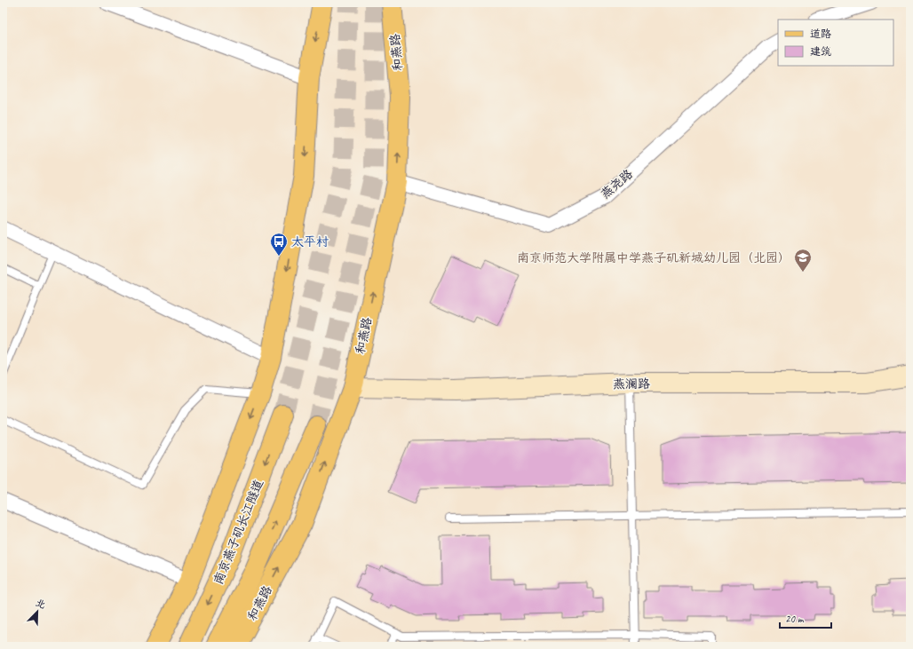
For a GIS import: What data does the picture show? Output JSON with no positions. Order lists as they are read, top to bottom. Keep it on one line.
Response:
{"streets":{"main road":["和燕路","南京燕子矶长江隧道"],"street":["燕尧路","燕澜路"]},"crossings":[["和燕路","燕尧路"],["和燕路","燕澜路"]],"places":{"bus stop":["太平村"],"school or university":["南京师范大学附属中学燕子矶新城幼儿园（北园）"]},"legend":["道路","建筑"],"scale_bar":"20 m","north":"top right"}
